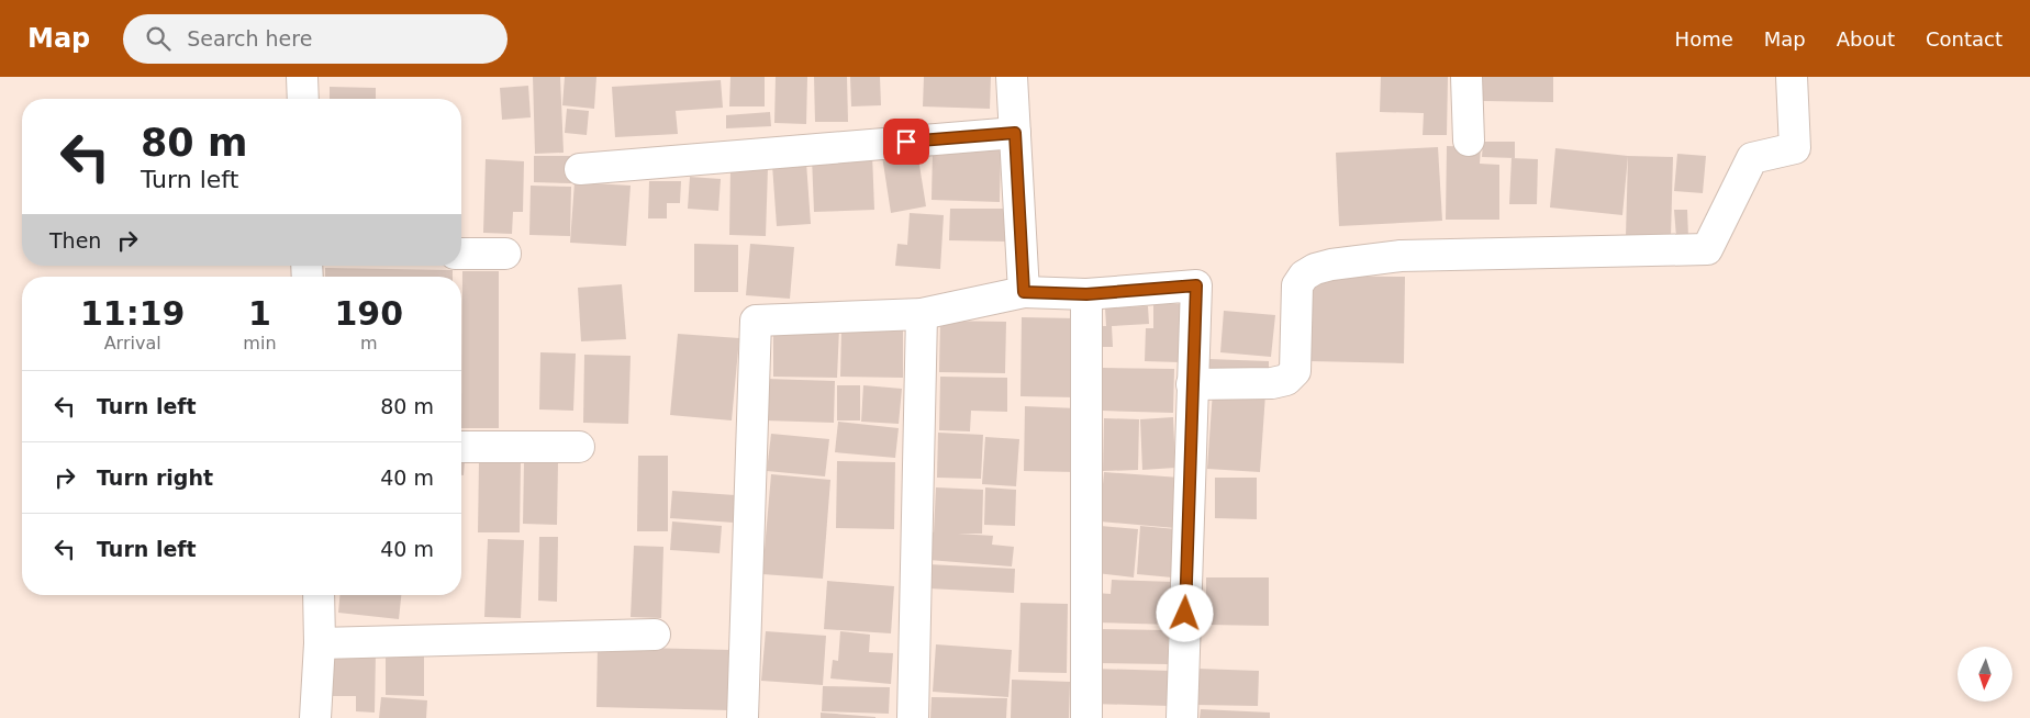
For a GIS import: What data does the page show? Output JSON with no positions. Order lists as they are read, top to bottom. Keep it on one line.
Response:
{"north":"bottom","page":{"header":"Map","search":"Search here","nav":["Home","Map","About","Contact"],"turn":["80 m","Turn left"],"then":"Then","eta":["11:19","Arrival","1","min","190","m"],"list":[{"name":"Turn left","value":"80 m"},{"name":"Turn right","value":"40 m"},{"name":"Turn left","value":"40 m"}]}}
